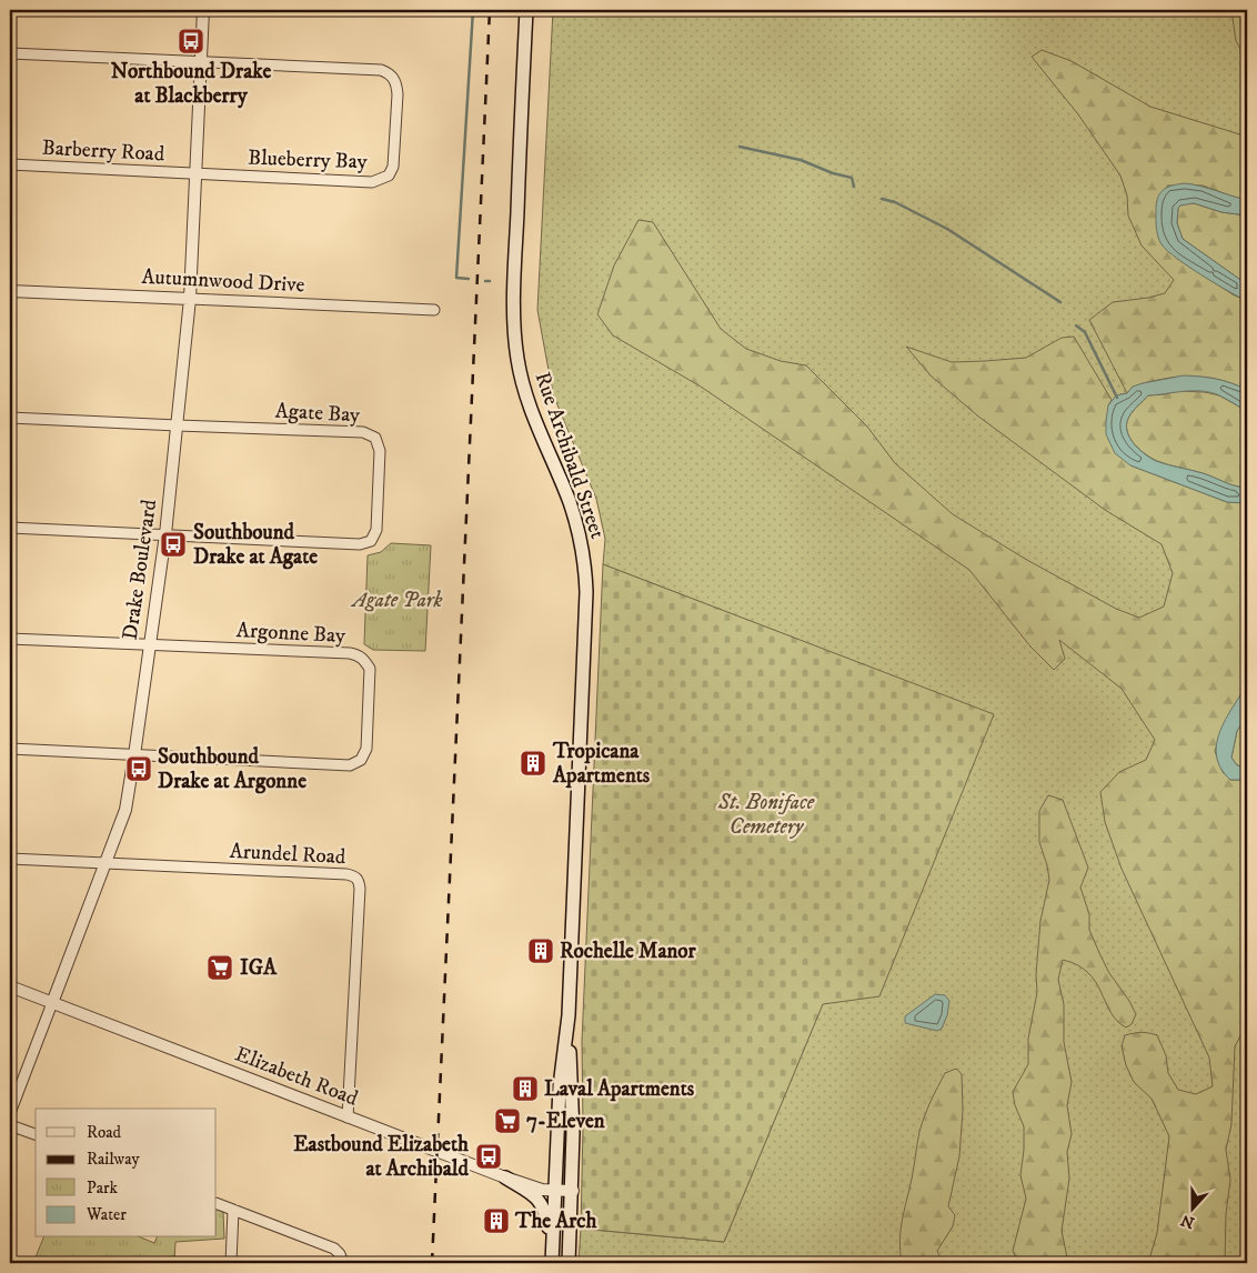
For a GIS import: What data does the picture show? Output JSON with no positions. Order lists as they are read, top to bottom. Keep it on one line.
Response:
{"streets":{"main road":["Rue Archibald Street"],"street":["Barberry Road","Blueberry Bay","Autumnwood Drive","Agate Bay","Drake Boulevard","Argonne Bay","Arundel Road","Elizabeth Road"]},"crossings":[["Barberry Road","Blueberry Bay"],["Barberry Road","Drake Boulevard"],["Blueberry Bay","Drake Boulevard"],["Autumnwood Drive","Drake Boulevard"],["Agate Bay","Drake Boulevard"],["Rue Archibald Street","Elizabeth Road"],["Drake Boulevard","Argonne Bay"],["Drake Boulevard","Arundel Road"],["Drake Boulevard","Elizabeth Road"],["Arundel Road","Elizabeth Road"]],"parks":["Agate Park","St. Boniface Cemetery"],"places":{"bus stop":["Northbound Drake at Blackberry","Southbound Drake at Agate","Southbound Drake at Argonne","Eastbound Elizabeth at Archibald"],"building":["Tropicana Apartments","Rochelle Manor","Laval Apartments","The Arch"],"supermarket":["IGA","7-Eleven"]},"legend":["Road","Railway","Park","Water"],"north":"bottom"}
